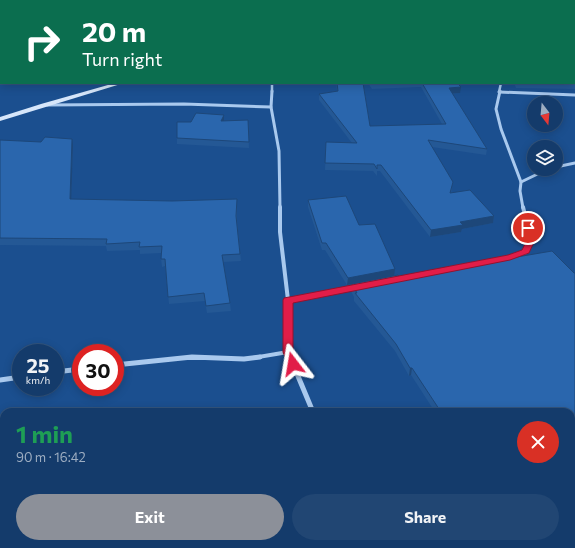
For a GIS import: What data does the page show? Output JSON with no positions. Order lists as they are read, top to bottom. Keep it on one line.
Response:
{"north":"bottom","page":{"turn":["20 m","Turn right"],"speed":"25 km/h","limit":"30","heading":["1 min","90 m · 16:42"],"buttons":["Exit","Share"]}}
